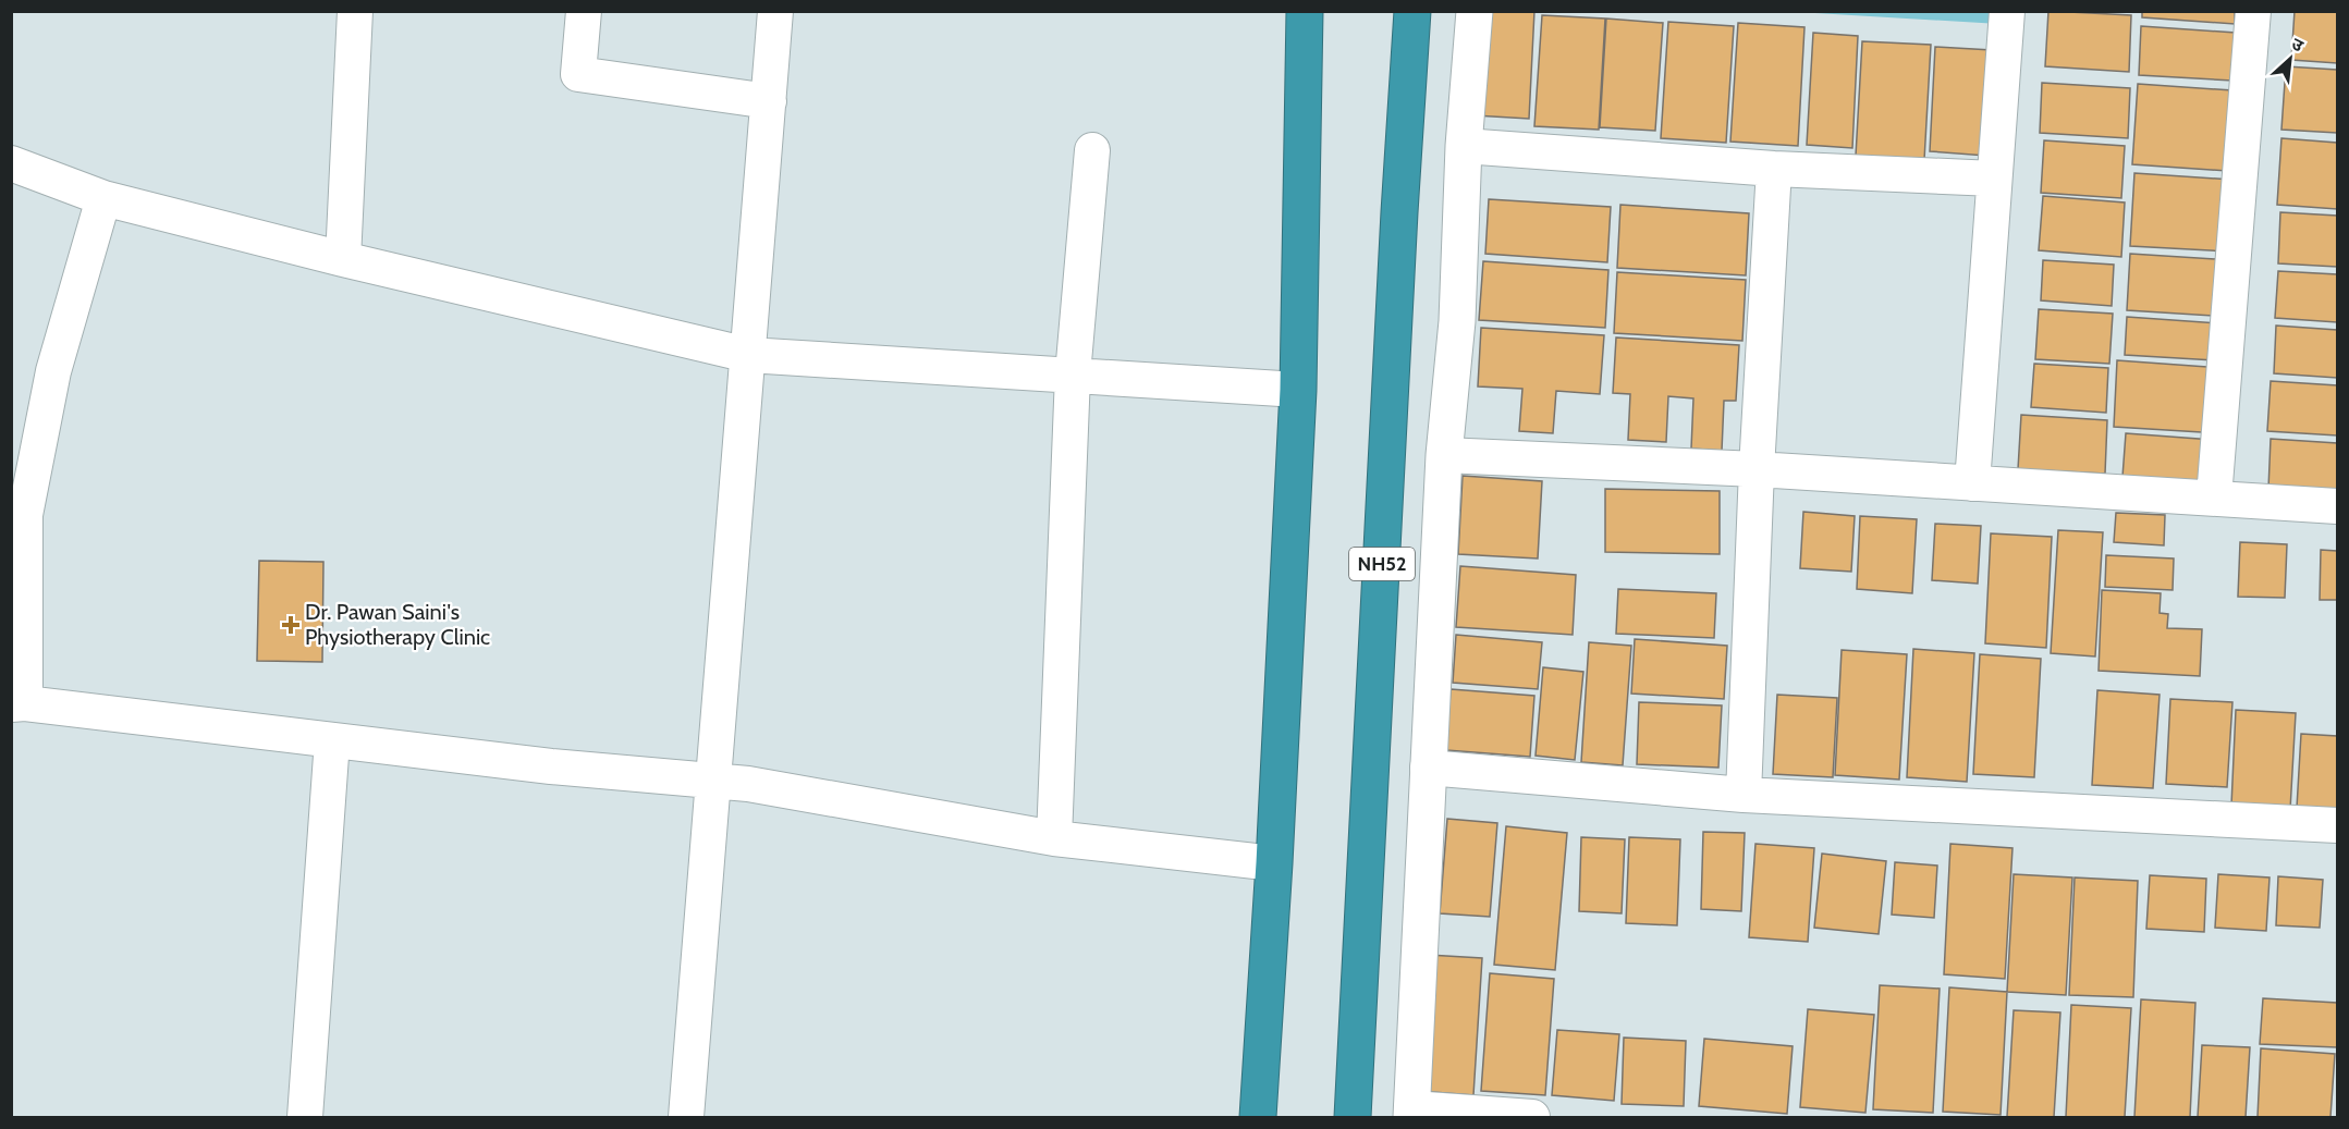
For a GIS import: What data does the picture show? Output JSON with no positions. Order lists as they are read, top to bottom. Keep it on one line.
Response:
{"streets":{"highway":["NH52"]},"places":{"health":["Dr. Pawan Saini's Physiotherapy Clinic"]},"north":"top right"}
